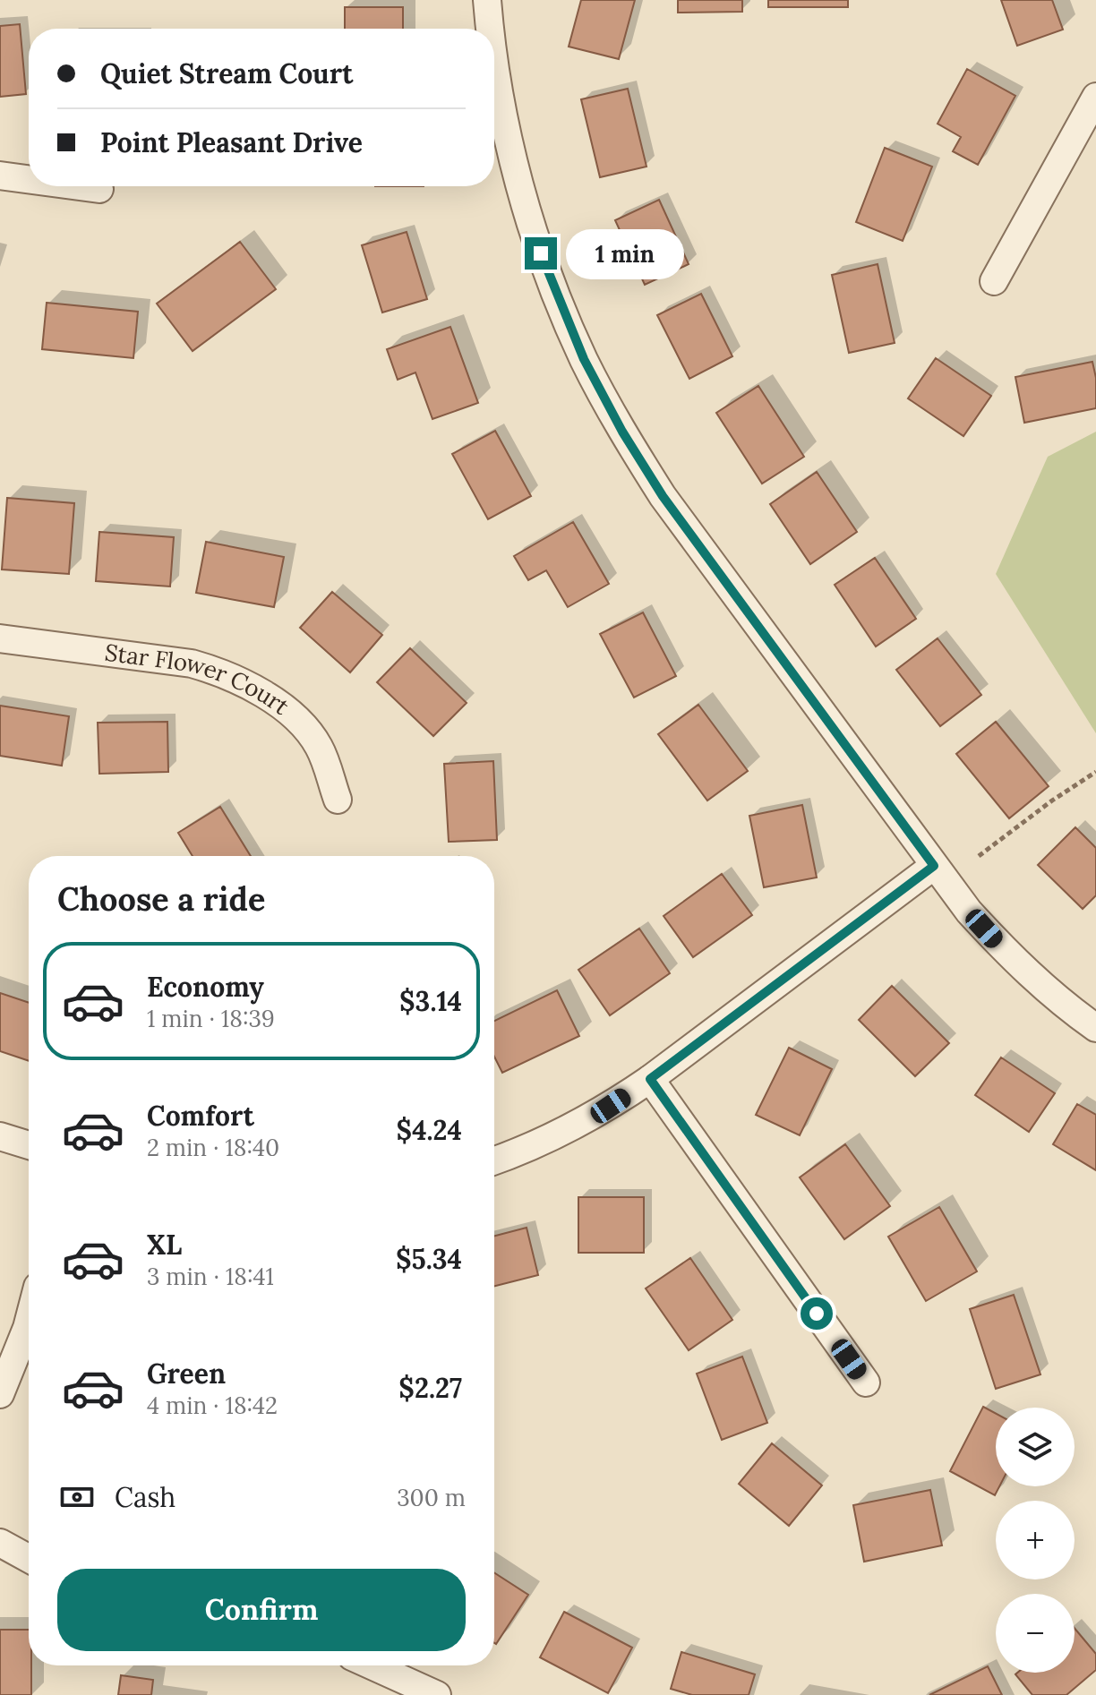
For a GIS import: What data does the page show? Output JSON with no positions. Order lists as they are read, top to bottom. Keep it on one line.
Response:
{"streets":{"street":["Star Flower Court"]},"page":{"banner":["Quiet Stream Court","Point Pleasant Drive"],"bubble":"1 min","heading":"Choose a ride","list":[{"name":"Economy","note":"1 min · 18:39","value":"$3.14"},{"name":"Comfort","note":"2 min · 18:40","value":"$4.24"},{"name":"XL","note":"3 min · 18:41","value":"$5.34"},{"name":"Green","note":"4 min · 18:42","value":"$2.27"}],"map_buttons":["+","−"],"pay":["Cash","300 m"],"buttons":"Confirm"}}
